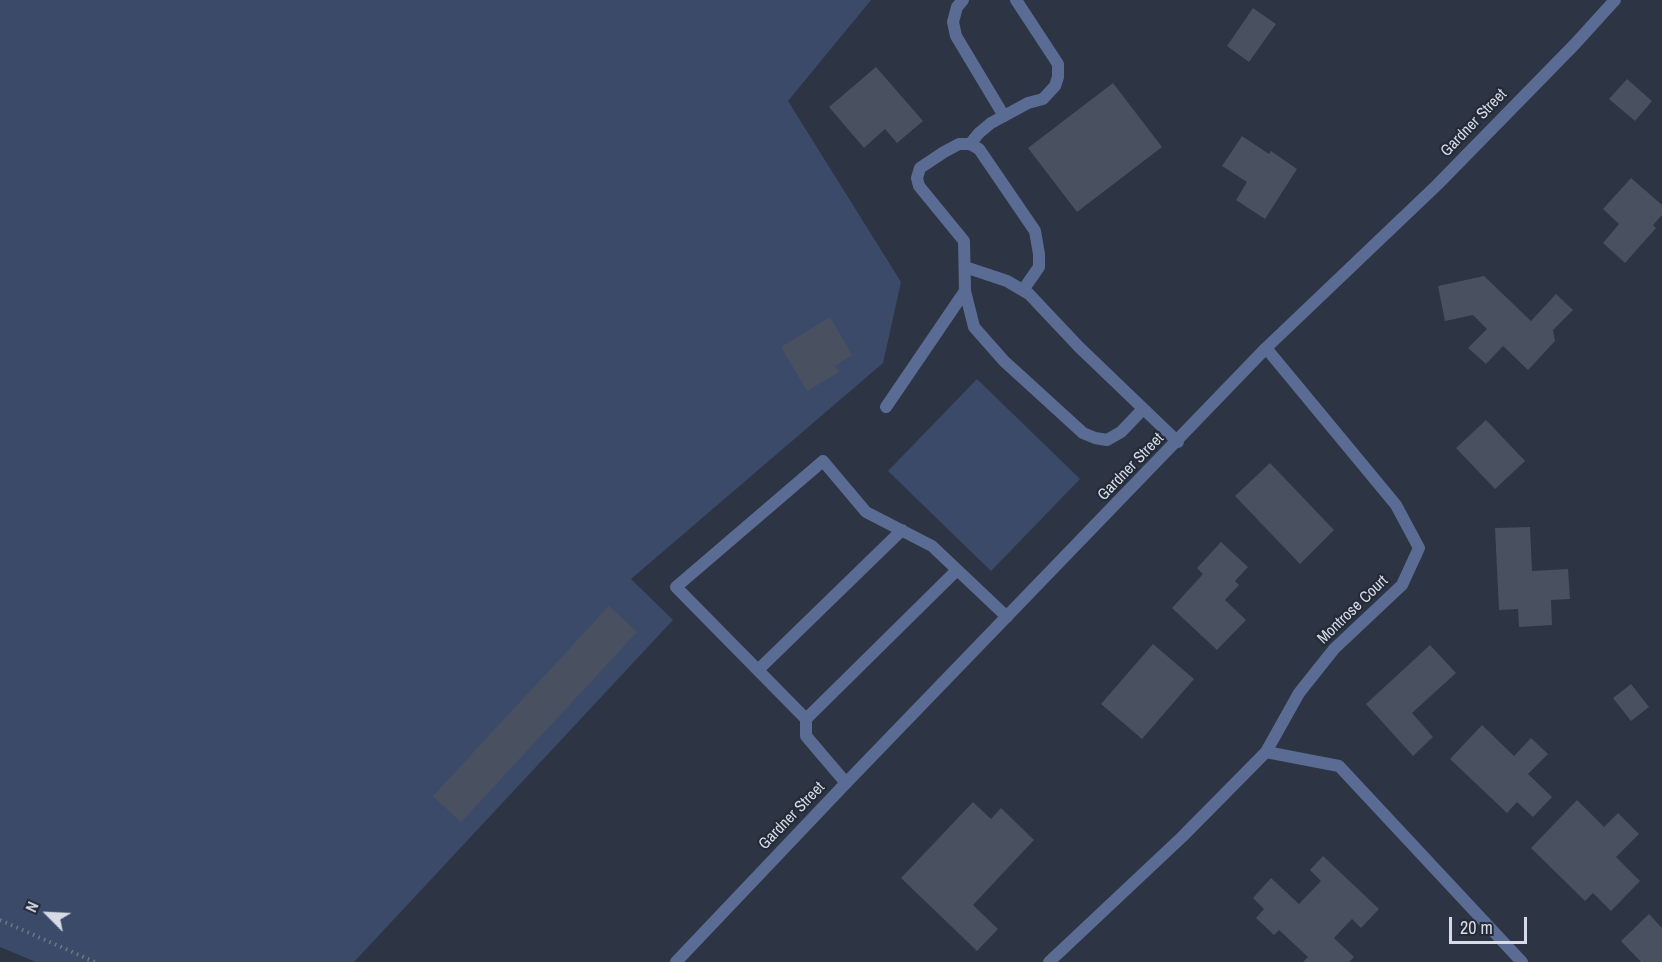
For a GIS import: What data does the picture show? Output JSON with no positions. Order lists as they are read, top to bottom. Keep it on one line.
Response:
{"streets":{"street":["Gardner Street","Montrose Court"]},"crossings":[["Gardner Street","Montrose Court"]],"scale_bar":"20 m","north":"top left"}
